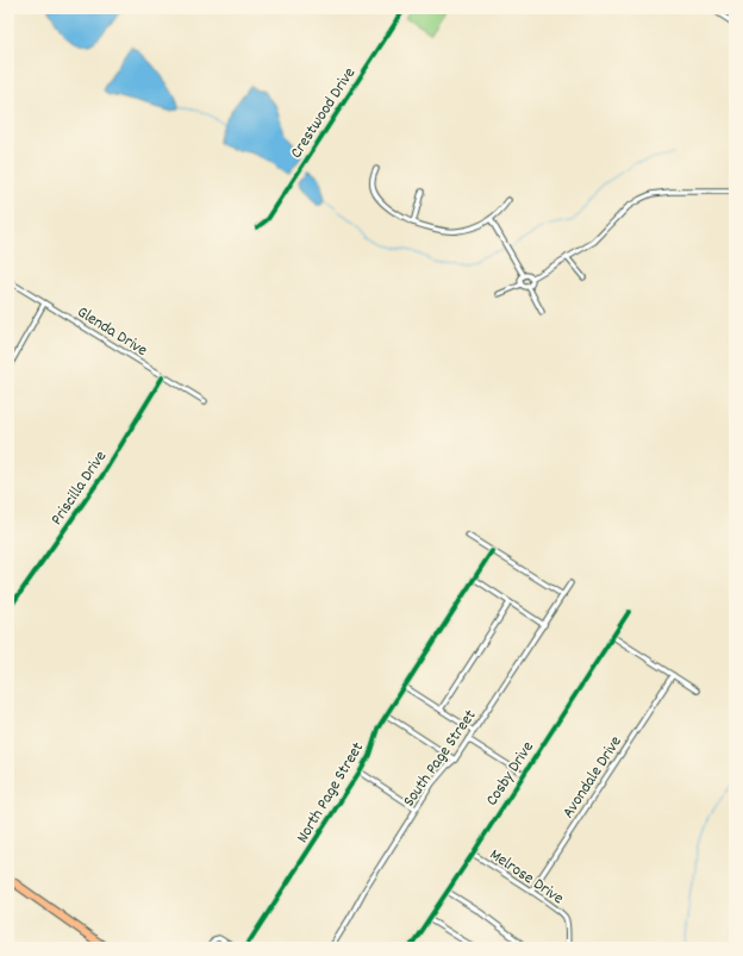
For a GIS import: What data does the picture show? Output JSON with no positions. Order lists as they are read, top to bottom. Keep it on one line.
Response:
{"streets":{"street":["Crestwood Drive","Glenda Drive","Priscilla Drive","South Page Street","Cosby Drive","Avondale Drive","North Page Street","Melrose Drive"]},"crossings":[["Glenda Drive","Priscilla Drive"],["Cosby Drive","Melrose Drive"],["Avondale Drive","Melrose Drive"]]}
